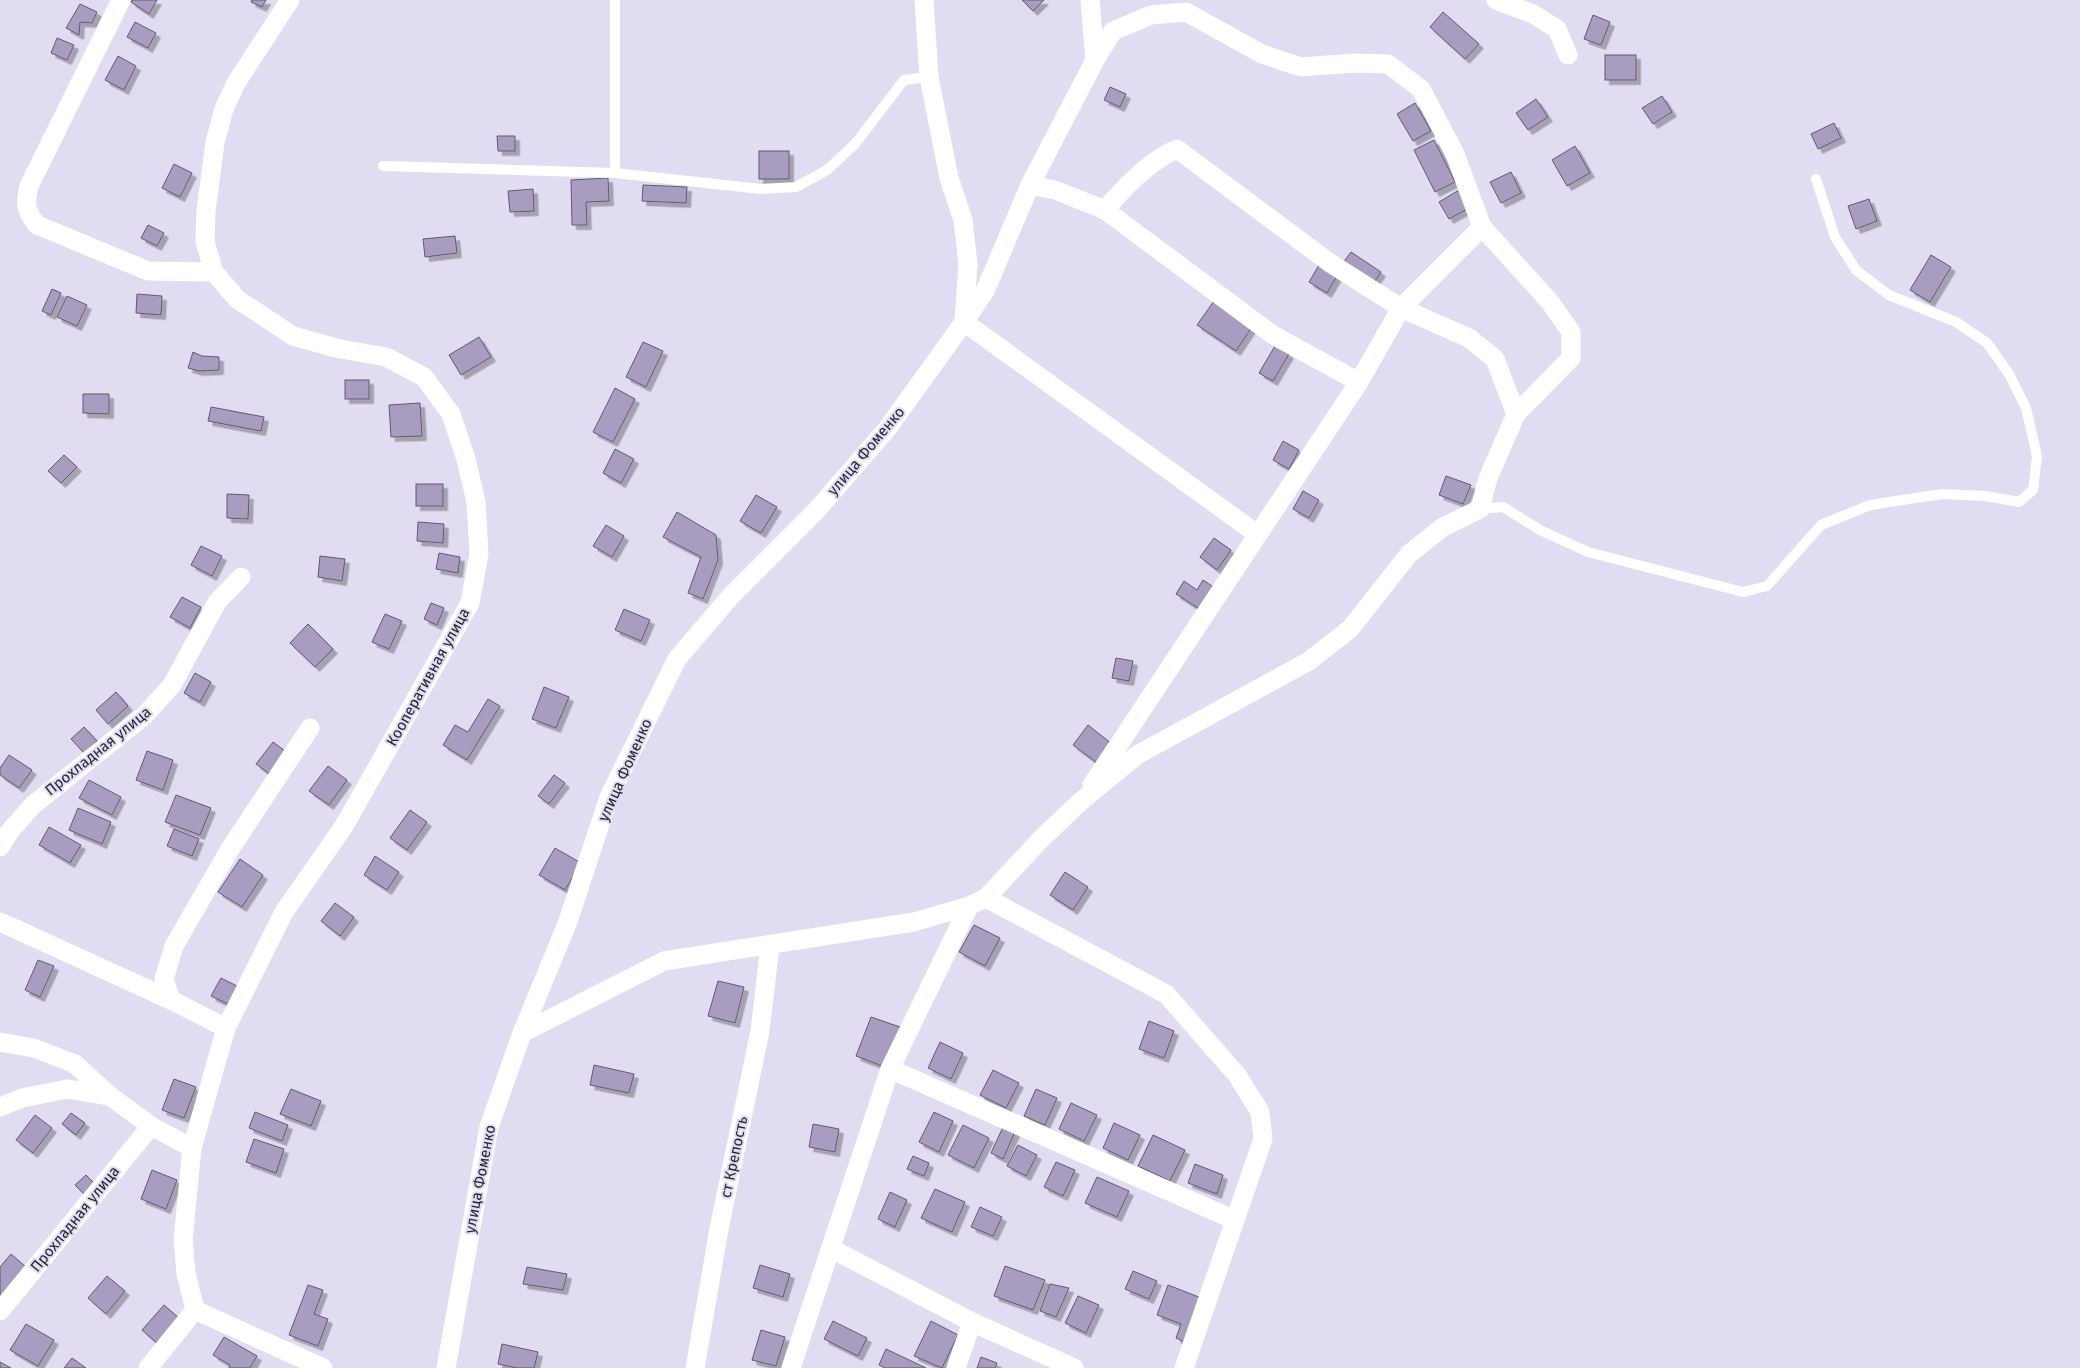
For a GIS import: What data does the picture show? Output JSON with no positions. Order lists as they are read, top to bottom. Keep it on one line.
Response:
{"streets":{"street":["улица Фоменко","Кооперативная улица","Прохладная улица","ст Крепость"]}}
